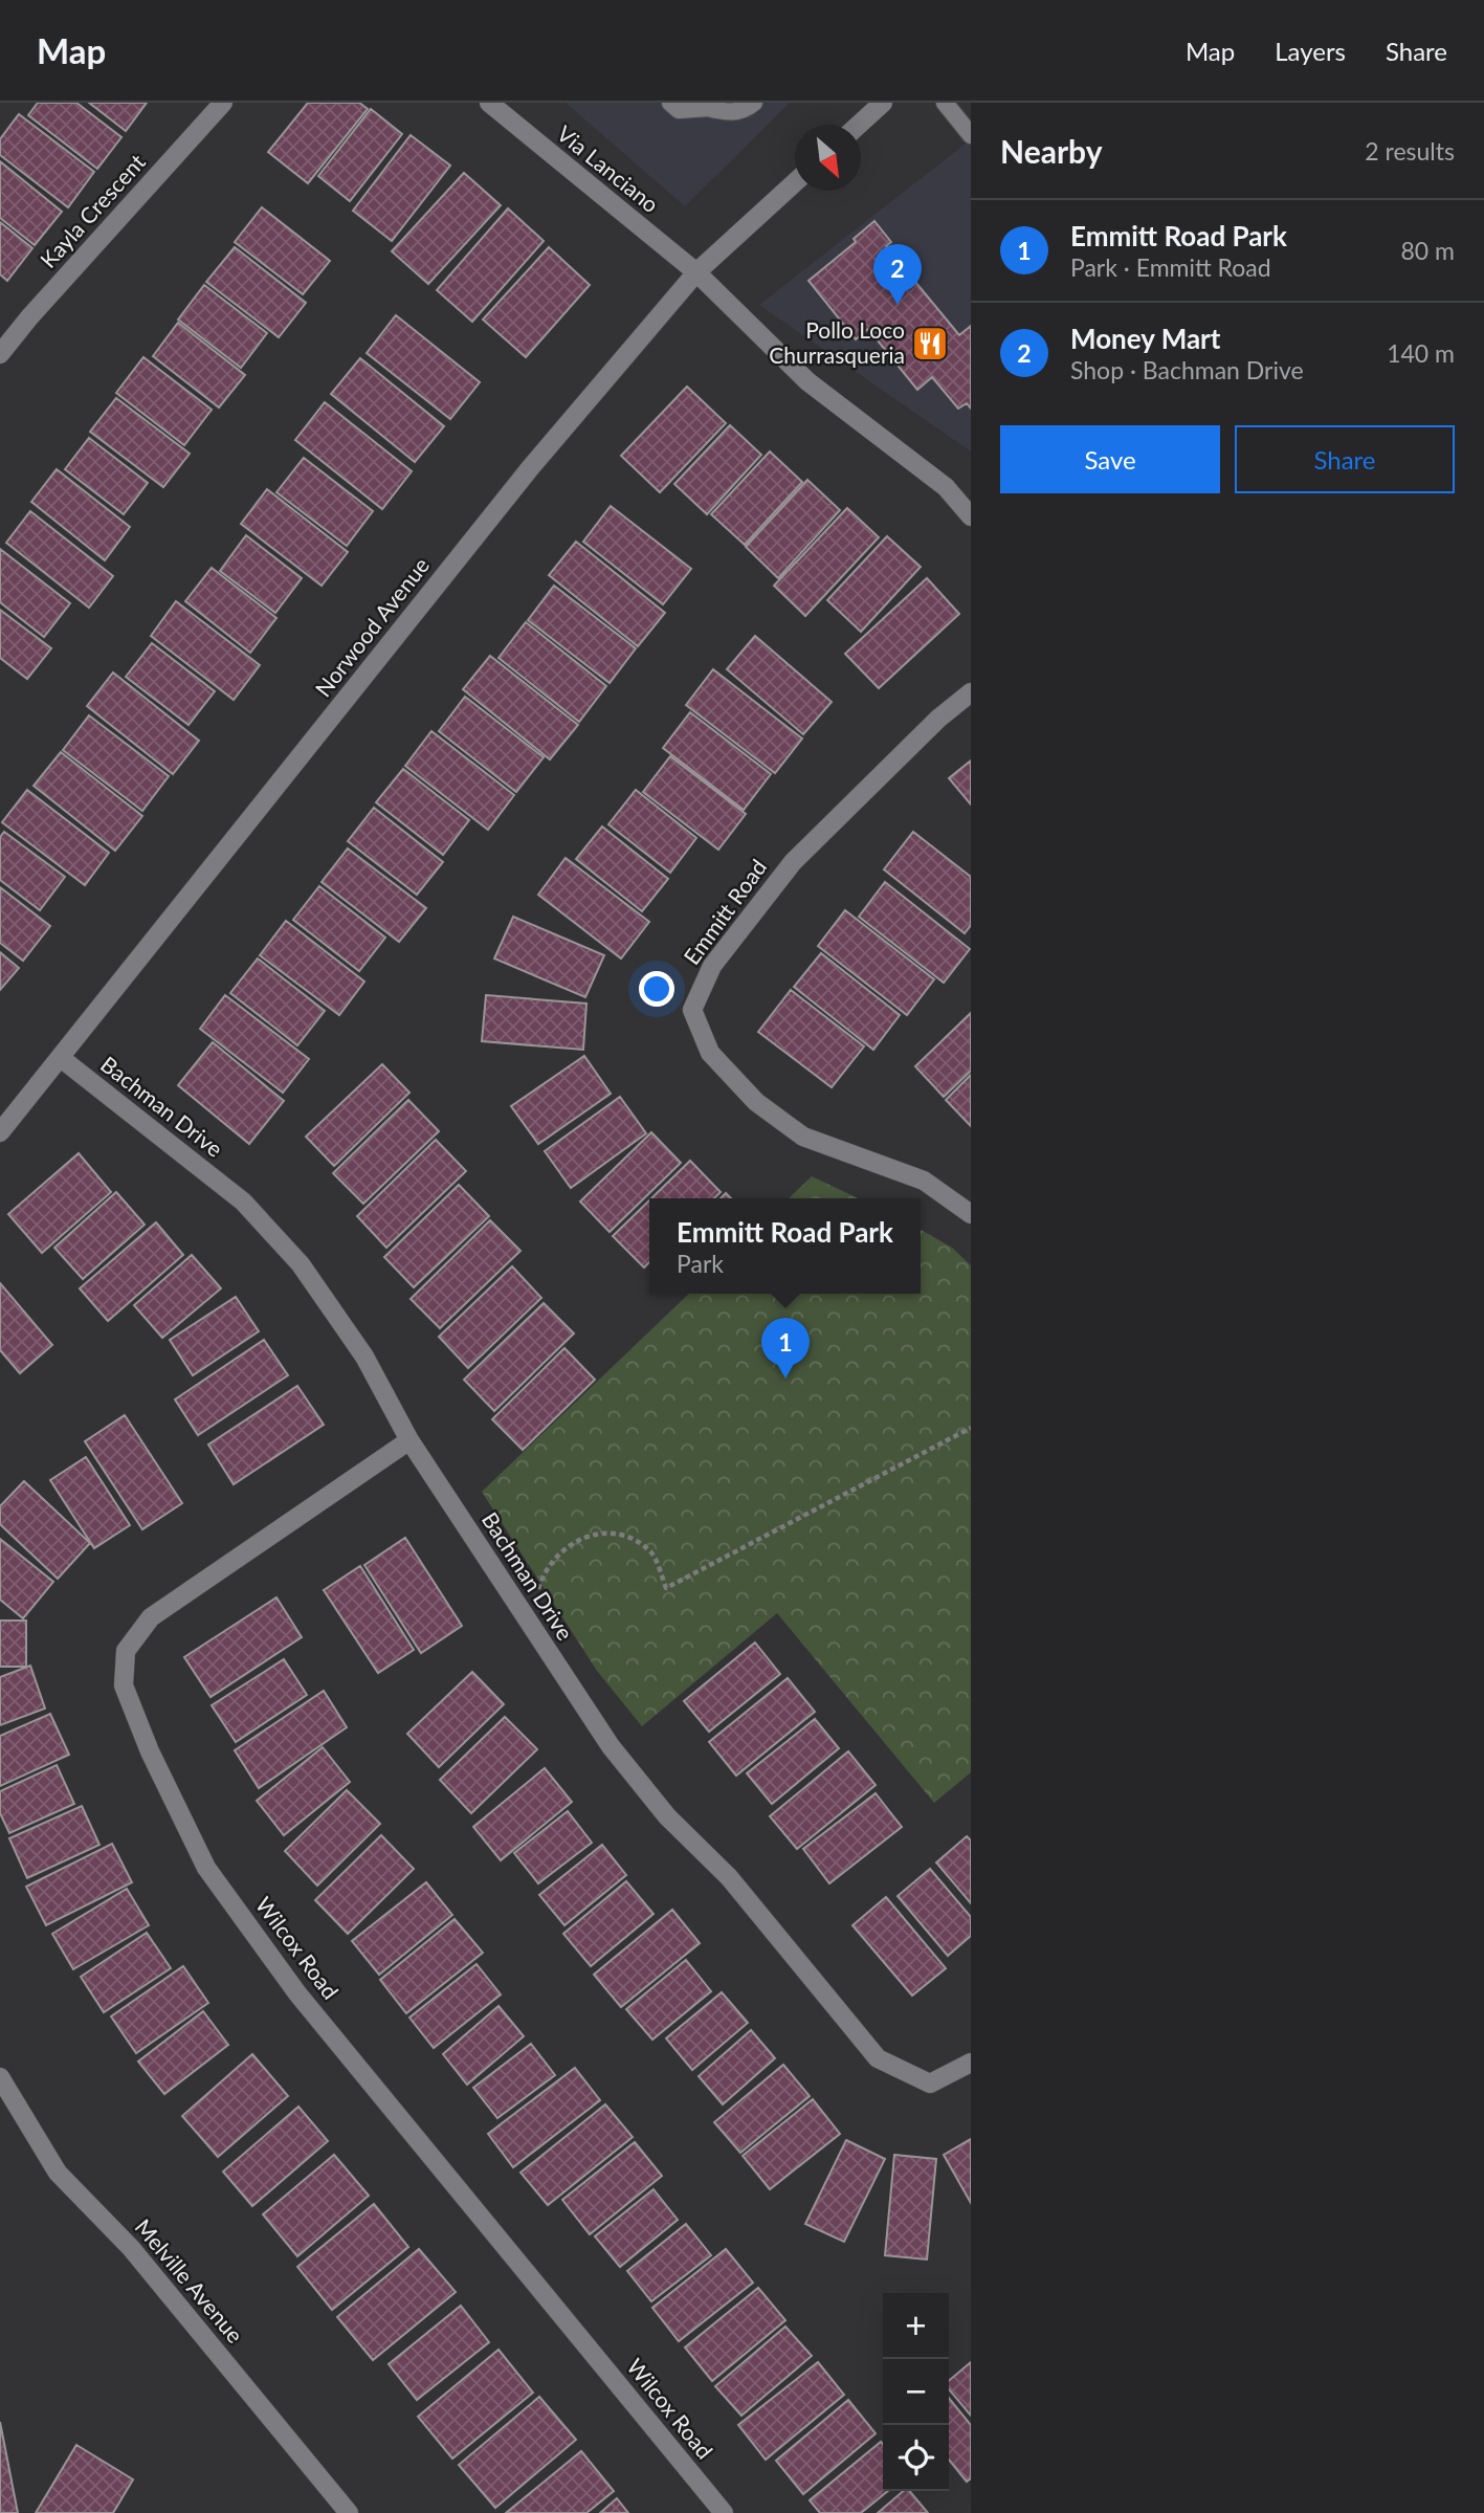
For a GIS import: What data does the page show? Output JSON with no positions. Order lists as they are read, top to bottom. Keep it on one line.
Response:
{"streets":{"street":["Via Lanciano","Kayla Crescent","Norwood Avenue","Emmitt Road","Bachman Drive","Wilcox Road","Melville Avenue"]},"crossings":[["Via Lanciano","Norwood Avenue"],["Norwood Avenue","Bachman Drive"],["Bachman Drive","Wilcox Road"]],"places":{"restaurant":["Pollo Loco Churrasqueria"]},"north":"bottom right","page":{"header":"Map","nav":["Map","Layers","Share"],"heading":["Nearby","2 results"],"list":[{"mark":"1","name":"Emmitt Road Park","note":"Park · Emmitt Road","value":"80 m"},{"mark":"2","name":"Money Mart","note":"Shop · Bachman Drive","value":"140 m"}],"pins":["2","1"],"buttons":["Save","Share"],"popup":["Emmitt Road Park","Park"],"map_buttons":["+","−"]}}
